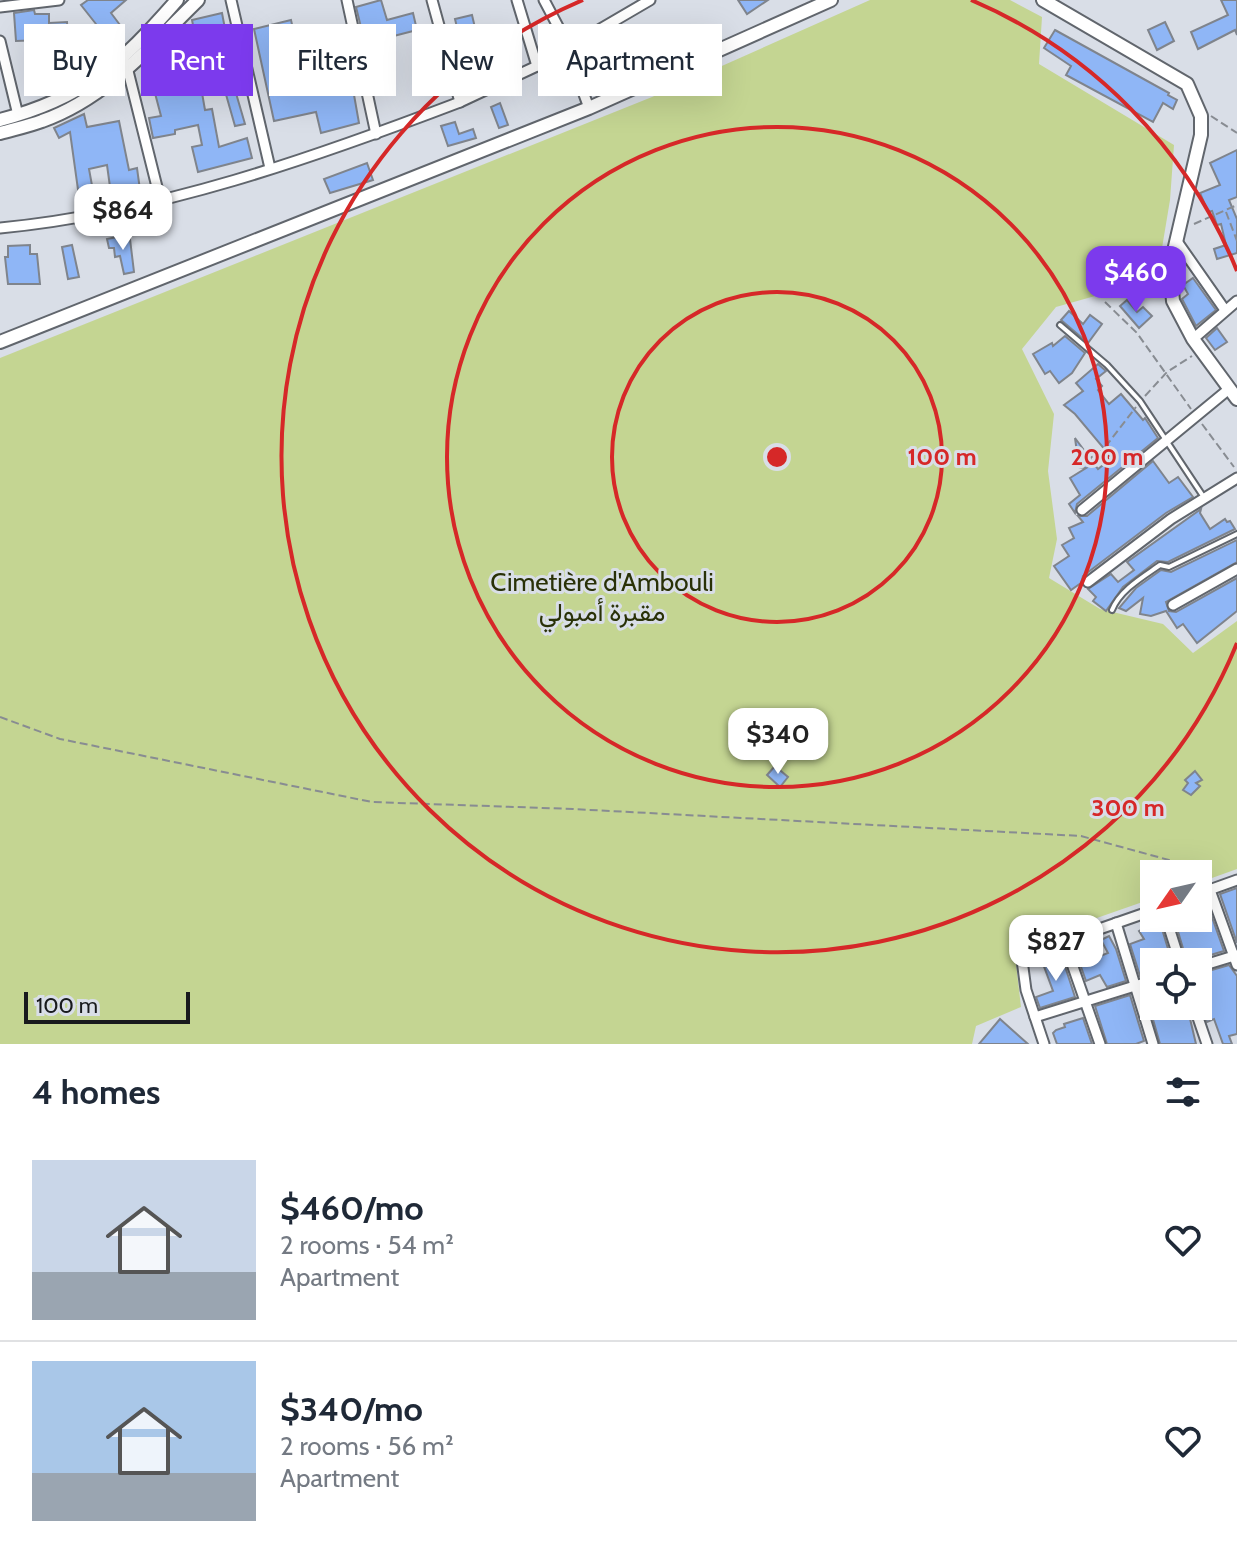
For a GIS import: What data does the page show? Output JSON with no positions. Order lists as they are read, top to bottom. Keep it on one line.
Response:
{"parks":["Cimetière d'Ambouli مقبرة أمبولي"],"scale_bar":"100 m","north":"bottom left","page":{"chip":["Buy","Rent","Filters","New","Apartment"],"price":["$864","$460","$340","$827"],"scale":"100 m","heading":"4 homes","list":[{"name":"$460/mo","note":"2 rooms · 54 m² · Apartment"},{"name":"$340/mo","note":"2 rooms · 56 m² · Apartment"}]},"rings":["100 m","200 m","300 m"]}
